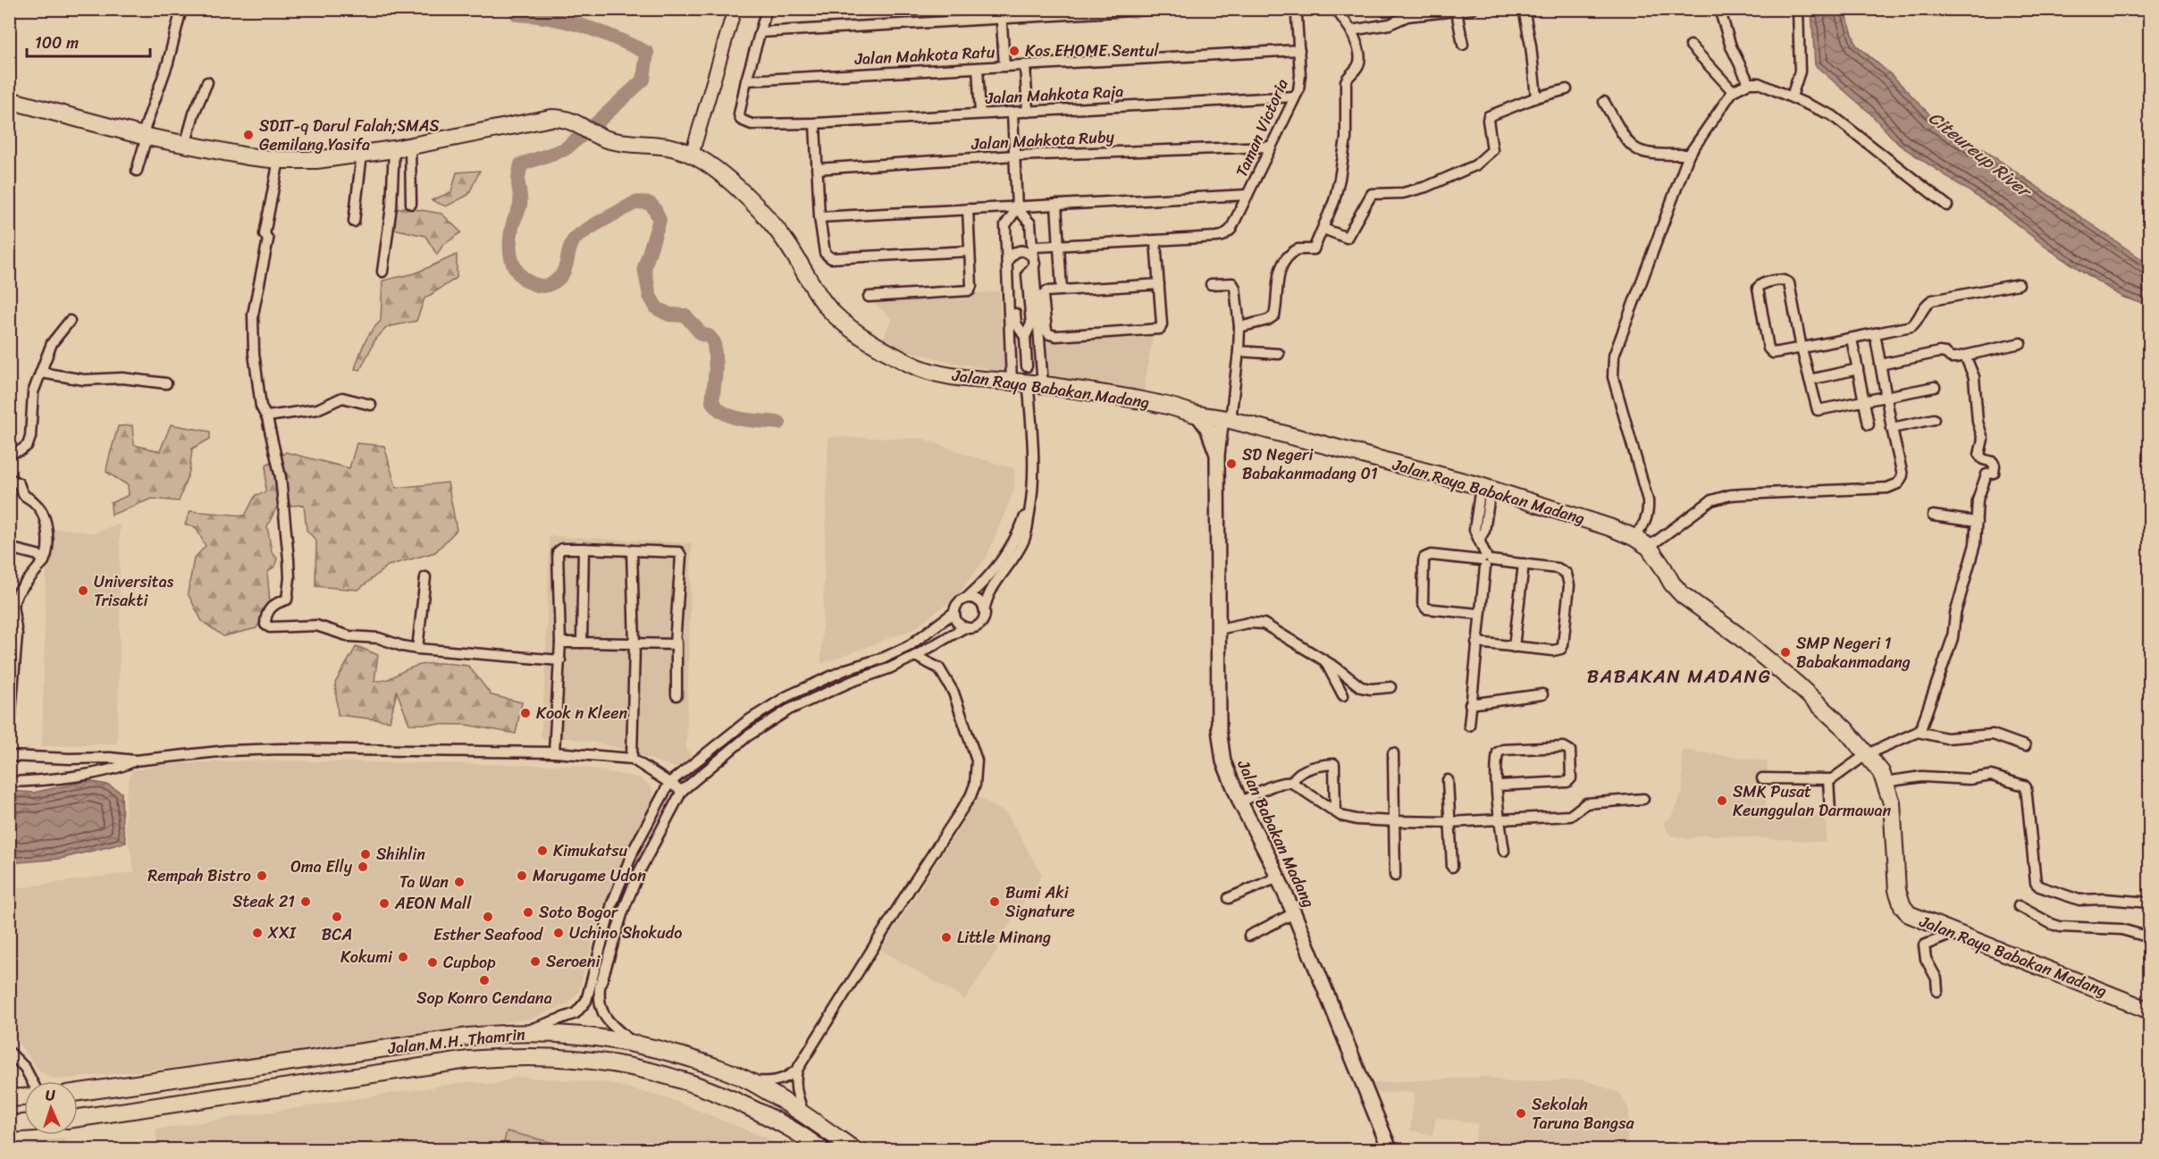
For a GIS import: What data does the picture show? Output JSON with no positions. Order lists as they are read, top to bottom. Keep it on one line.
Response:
{"streets":{"main road":["Jalan Raya Babakan Madang","Jalan Babakan Madang","Jalan M.H. Thamrin"],"street":["Jalan Mahkota Ratu","Jalan Mahkota Raja","Taman Victoria","Jalan Mahkota Ruby"]},"crossings":[["Jalan Mahkota Ratu","Taman Victoria"],["Jalan Mahkota Raja","Taman Victoria"],["Taman Victoria","Jalan Mahkota Ruby"],["Jalan Raya Babakan Madang","Jalan Babakan Madang"]],"districts":["BABAKAN MADANG"],"water":["Citeureup River"],"places":["Kos EHOME Sentul","SDIT-q Darul Falah;SMAS Gemilang Yasifa","SD Negeri Babakanmadang 01","Universitas Trisakti","SMP Negeri 1 Babakanmadang","Kook n Kleen","SMK Pusat Keunggulan Darmawan","Kimukatsu","Shihlin","Oma Elly","Rempah Bistro","Marugame Udon","Ta Wan","Steak 21","Bumi Aki Signature","AEON Mall","Soto Bogor","BCA","Esther Seafood","XXI","Uchino Shokudo","Little Minang","Kokumi","Seroeni","Cupbop","Sop Konro Cendana","Sekolah Taruna Bangsa"],"scale_bar":"100 m","north":"top"}
